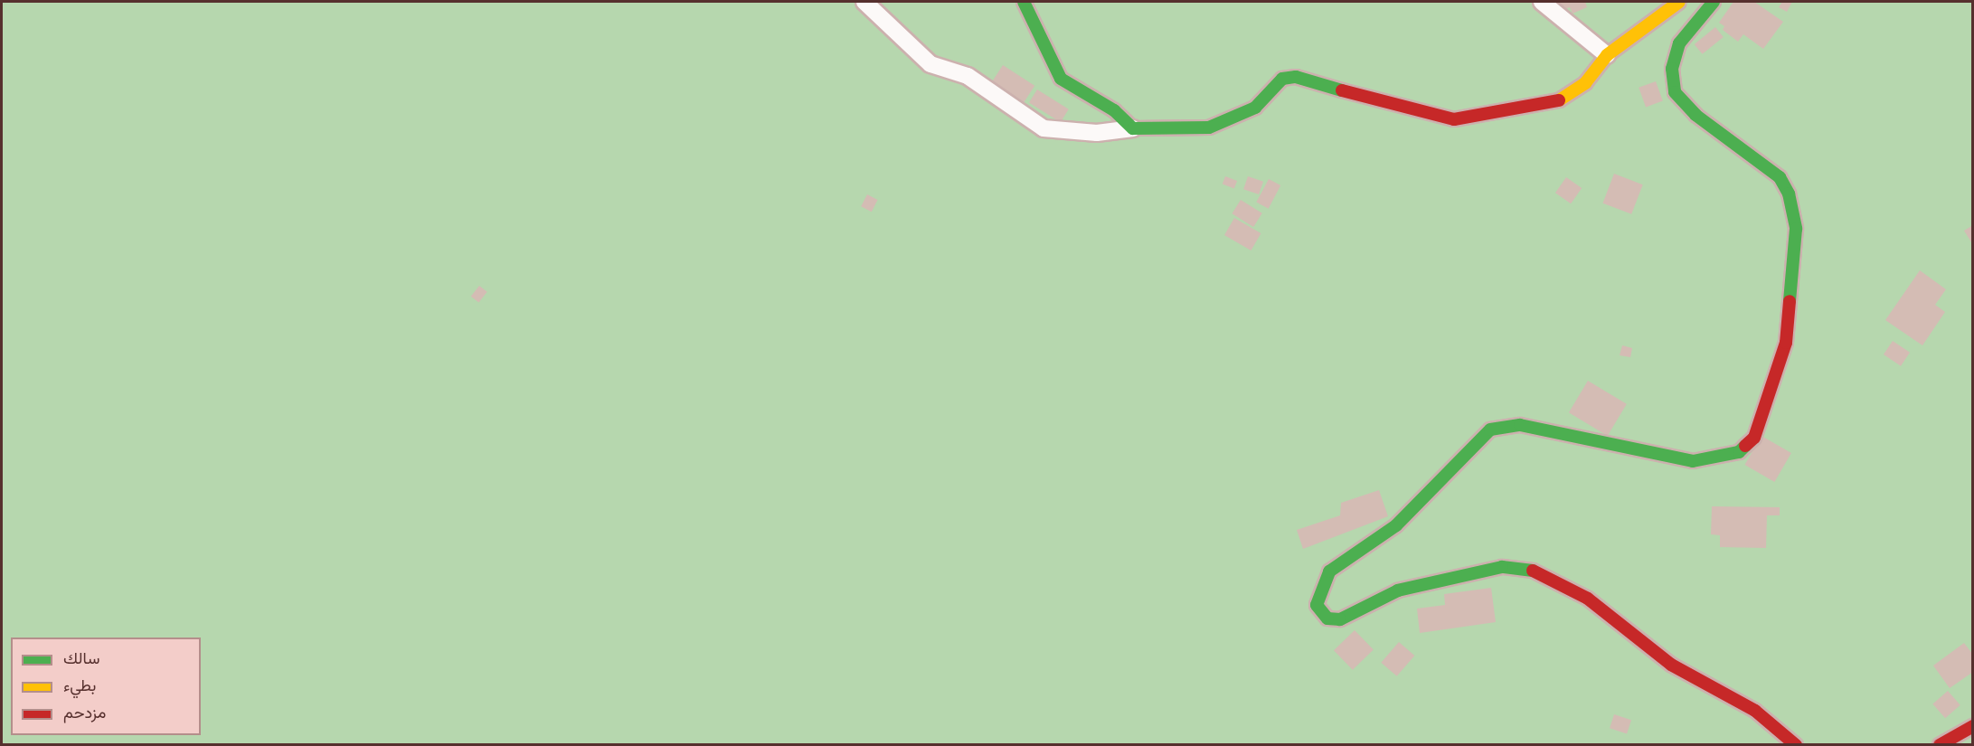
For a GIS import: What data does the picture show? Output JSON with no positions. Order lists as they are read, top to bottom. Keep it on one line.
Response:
{"legend":["سالك","بطيء","مزدحم"]}
